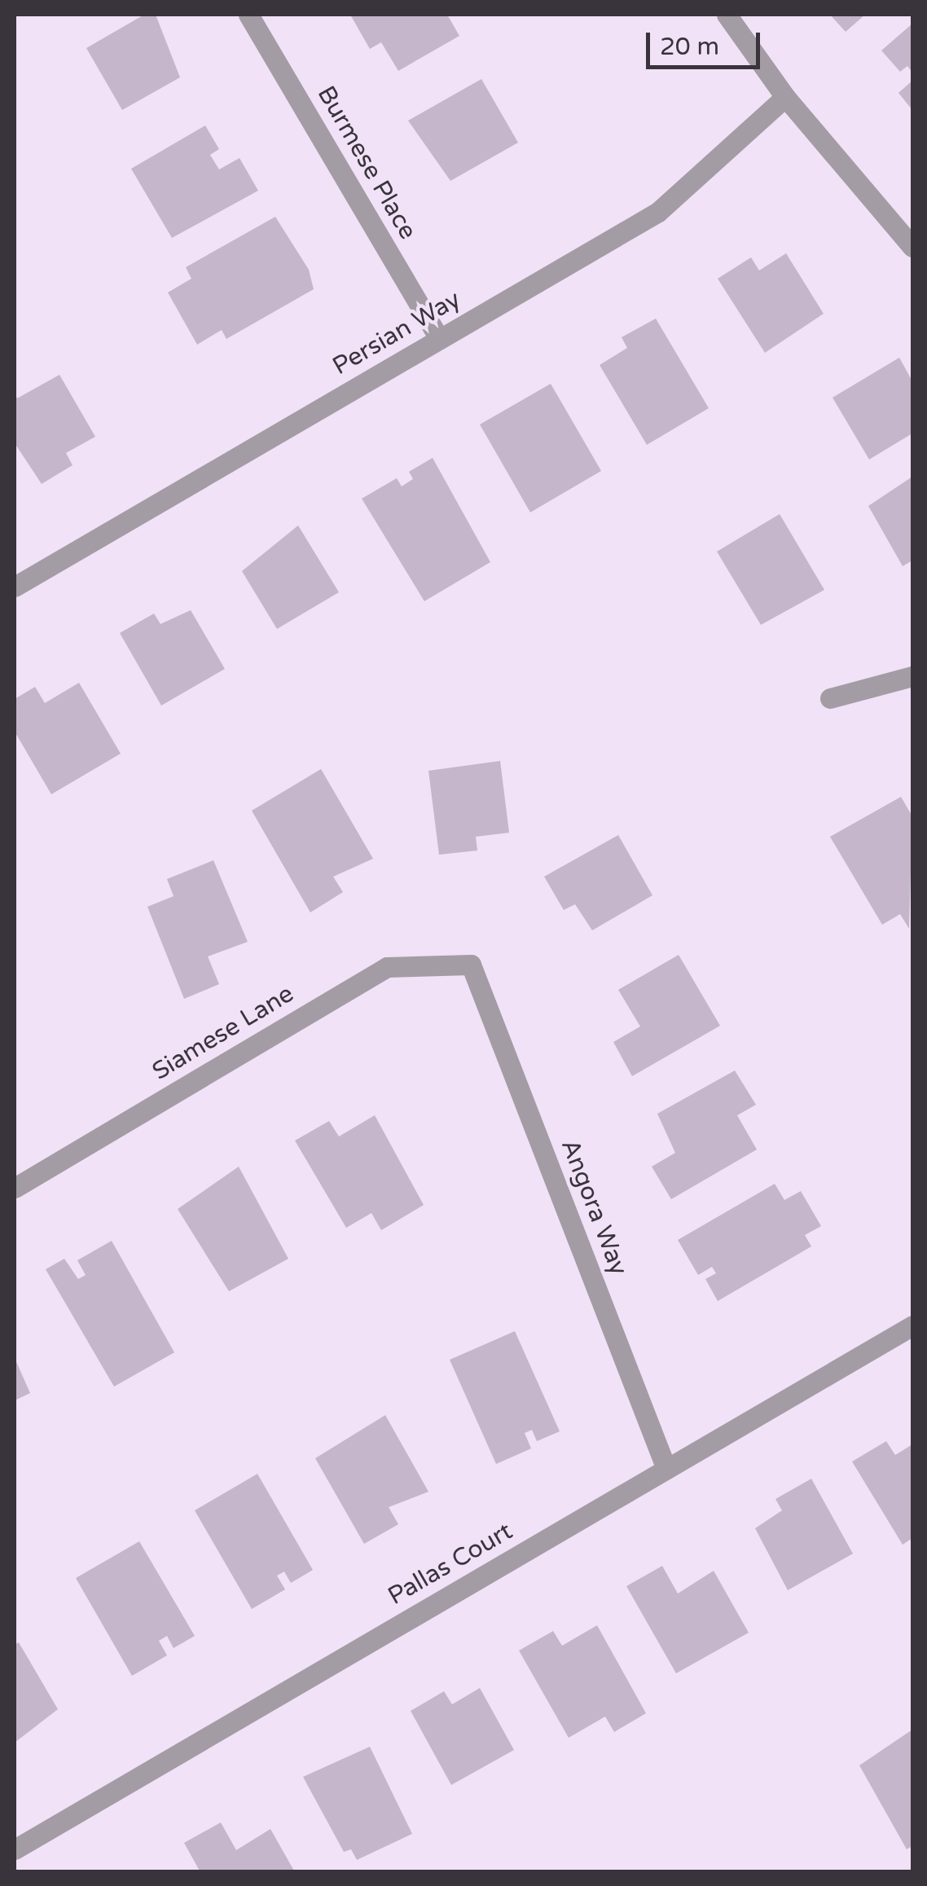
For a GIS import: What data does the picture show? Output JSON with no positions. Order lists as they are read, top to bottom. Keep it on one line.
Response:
{"streets":{"street":["Burmese Place","Persian Way","Siamese Lane","Angora Way","Pallas Court"]},"crossings":[["Burmese Place","Persian Way"],["Siamese Lane","Angora Way"],["Angora Way","Pallas Court"]],"scale_bar":"20 m"}
